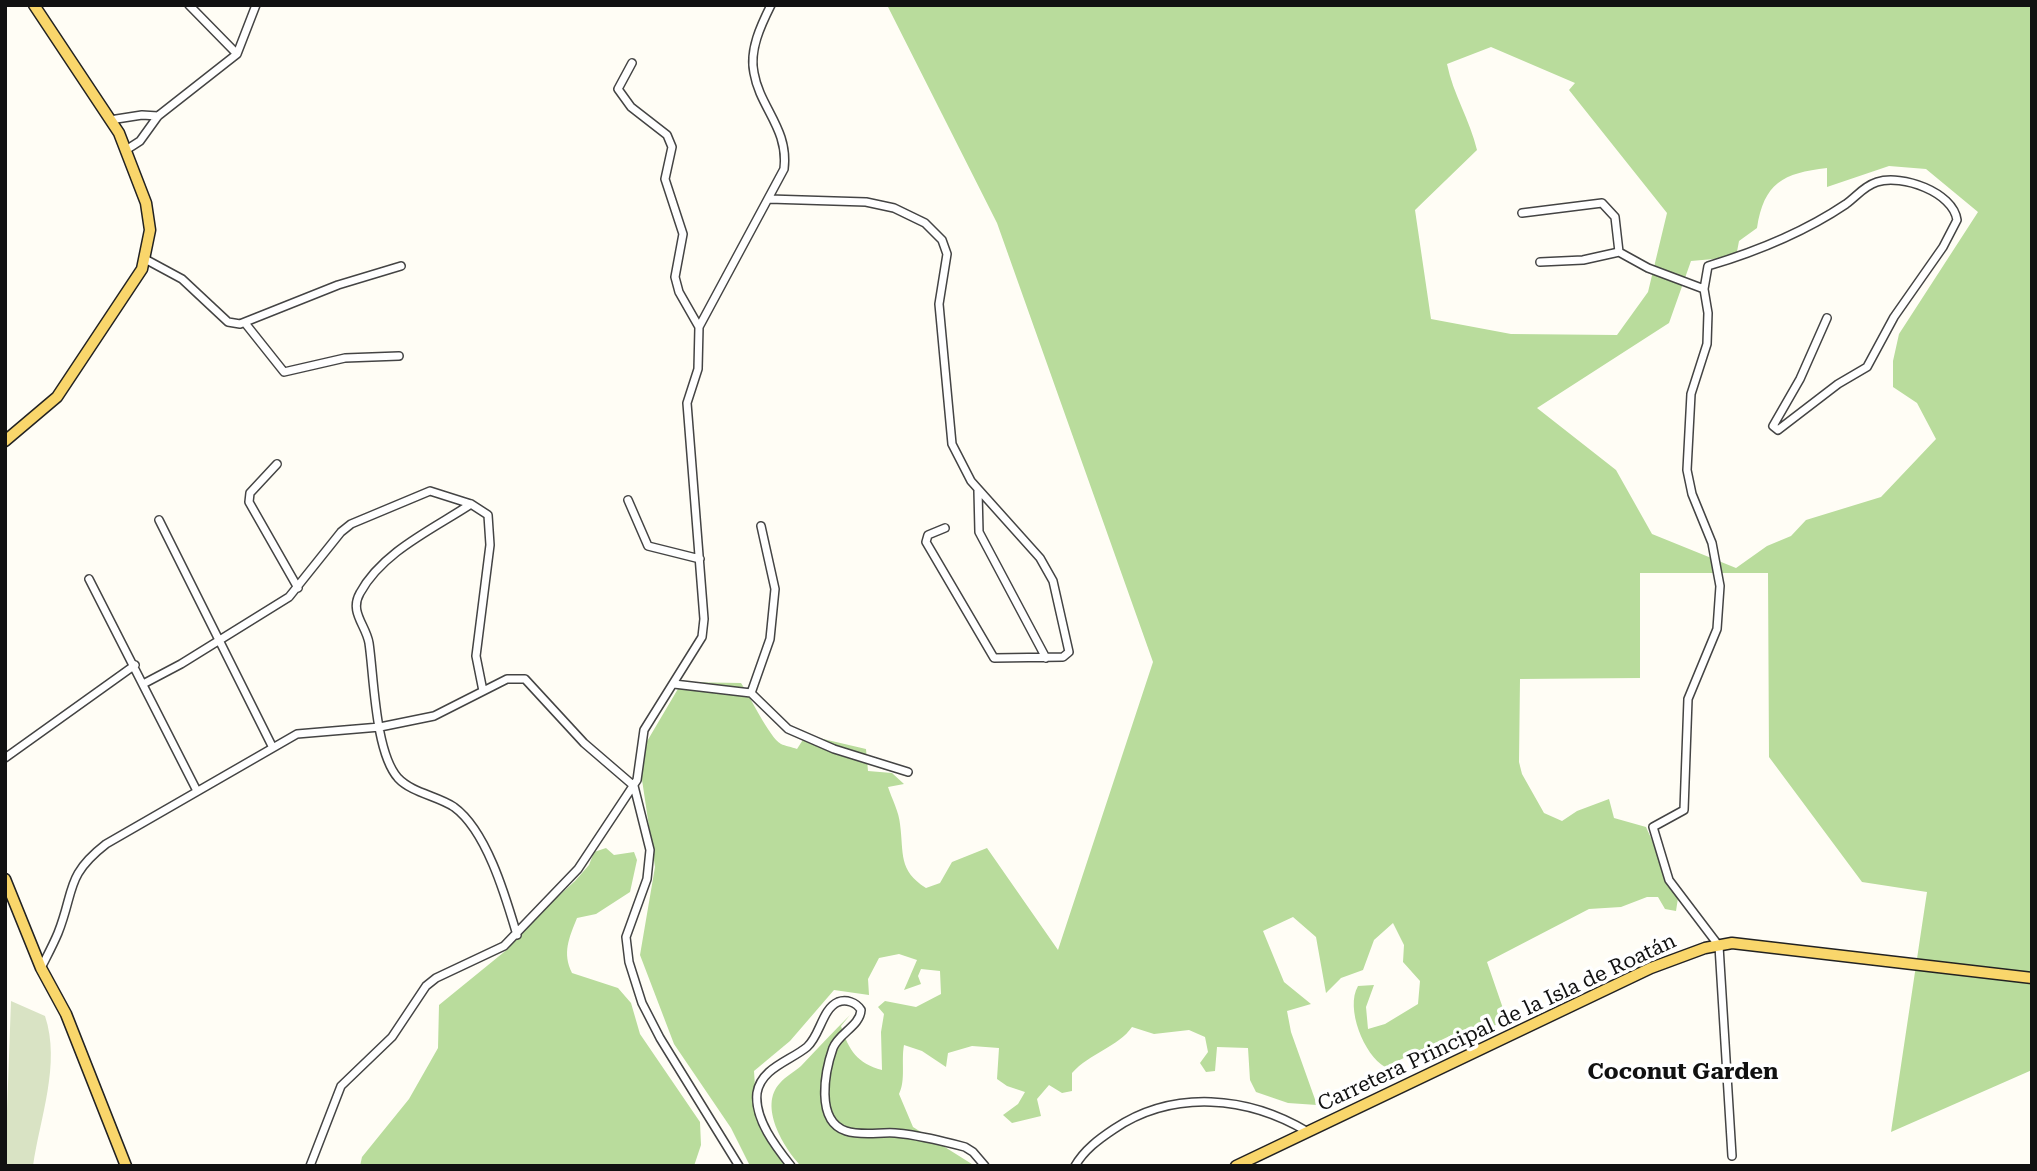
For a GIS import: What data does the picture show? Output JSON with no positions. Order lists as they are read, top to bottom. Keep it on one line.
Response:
{"streets":{"main road":["Carretera Principal de la Isla de Roatán"]},"districts":["Coconut Garden"]}
